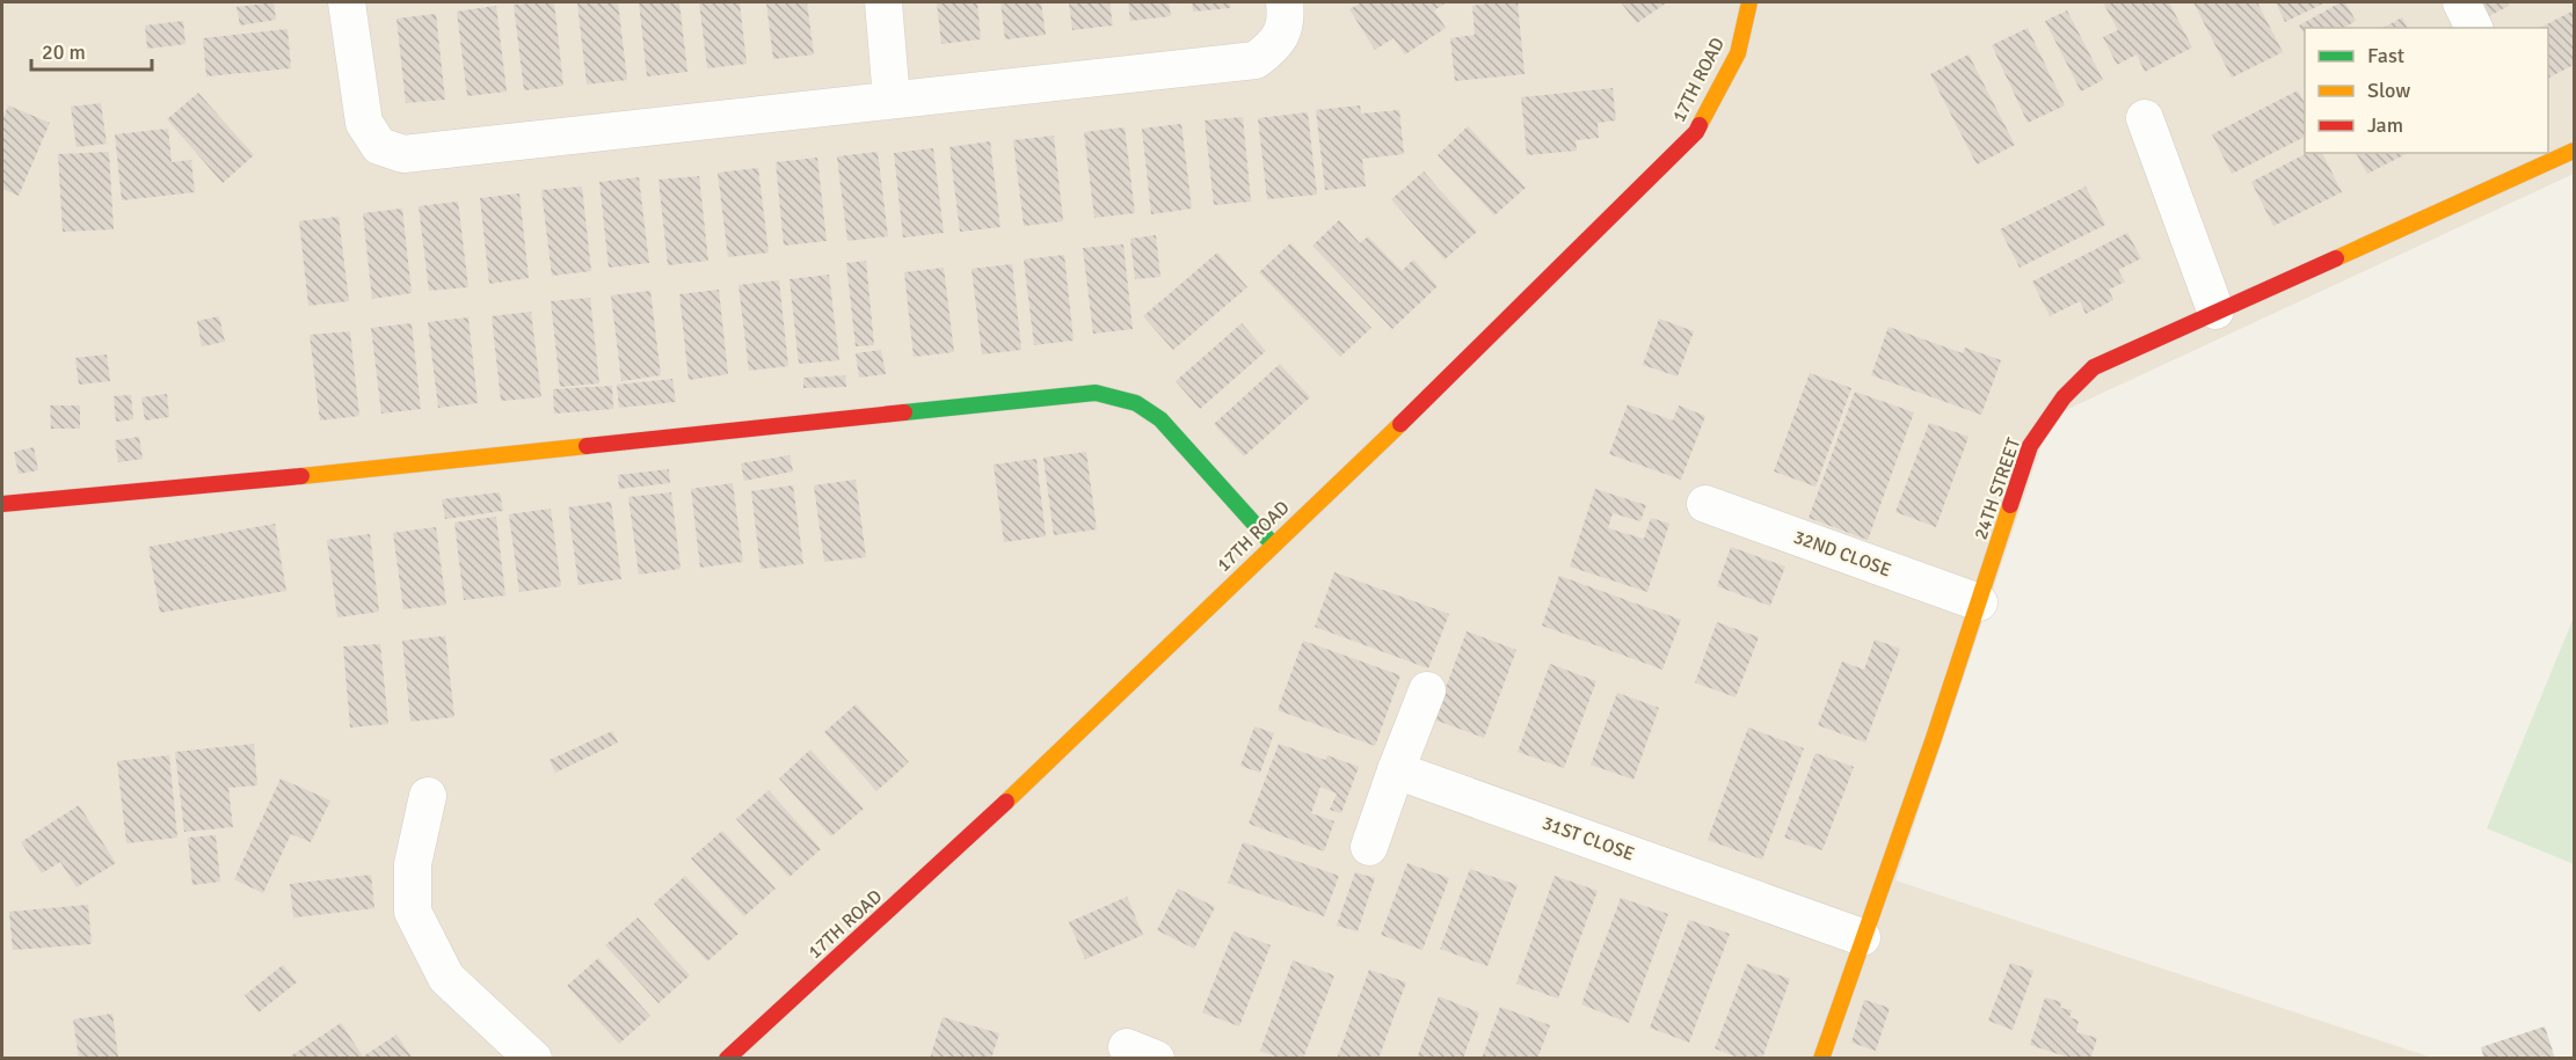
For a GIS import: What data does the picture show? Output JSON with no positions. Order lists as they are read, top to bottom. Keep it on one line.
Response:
{"streets":{"street":["17TH ROAD","24TH STREET","32ND CLOSE","31ST CLOSE"]},"crossings":[["24TH STREET","32ND CLOSE"],["24TH STREET","31ST CLOSE"]],"legend":["Fast","Slow","Jam"],"scale_bar":"20 m"}
